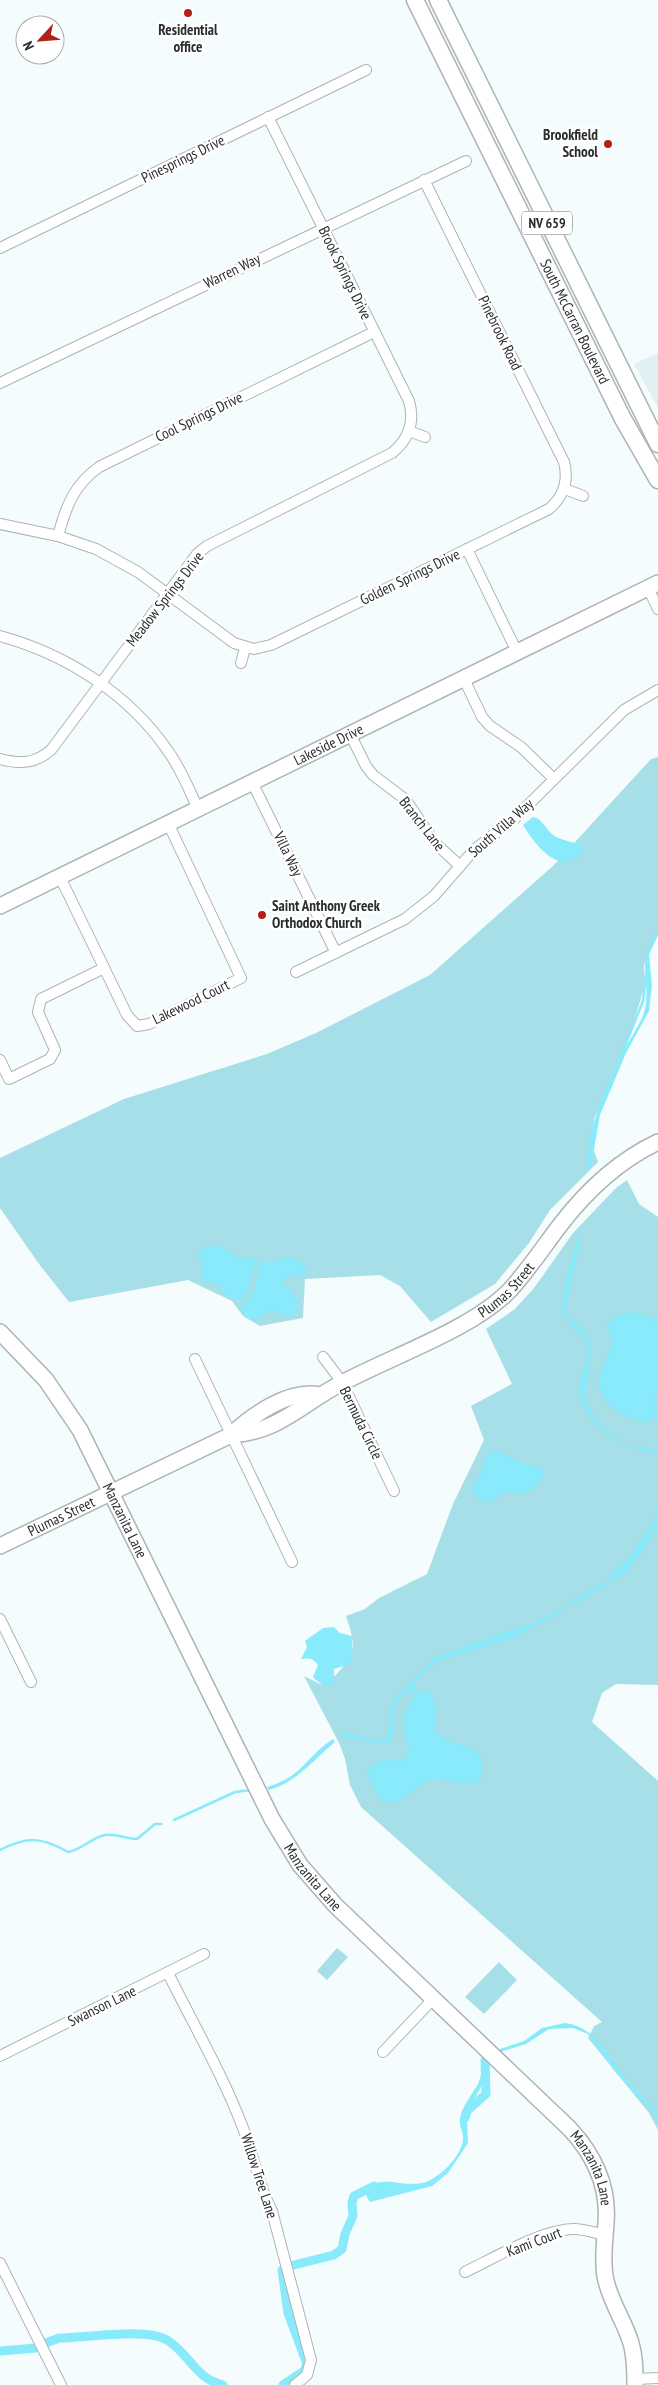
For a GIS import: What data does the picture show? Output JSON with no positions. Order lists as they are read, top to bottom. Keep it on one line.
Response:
{"streets":{"main road":["NV 659","South McCarran Boulevard"],"street":["Pinesprings Drive","Warren Way","Brook Springs Drive","Pinebrook Road","Cool Springs Drive","Golden Springs Drive","Meadow Springs Drive","Lakeside Drive","Branch Lane","South Villa Way","Villa Way","Lakewood Court","Plumas Street","Bermuda Circle","Manzanita Lane","Swanson Lane","Willow Tree Lane","Kami Court"]},"crossings":[["Pinesprings Drive","Brook Springs Drive"],["Warren Way","Brook Springs Drive"],["Warren Way","Pinebrook Road"],["Brook Springs Drive","Cool Springs Drive"],["Brook Springs Drive","Meadow Springs Drive"],["Pinebrook Road","Golden Springs Drive"],["Lakeside Drive","Branch Lane"],["Lakeside Drive","Villa Way"],["Lakeside Drive","Lakewood Court"],["Branch Lane","South Villa Way"],["South Villa Way","Villa Way"],["Plumas Street","Bermuda Circle"],["Plumas Street","Manzanita Lane"],["Manzanita Lane","Kami Court"],["Swanson Lane","Willow Tree Lane"]],"places":["Residential office","Brookfield School","Saint Anthony Greek Orthodox Church"],"north":"bottom left"}
